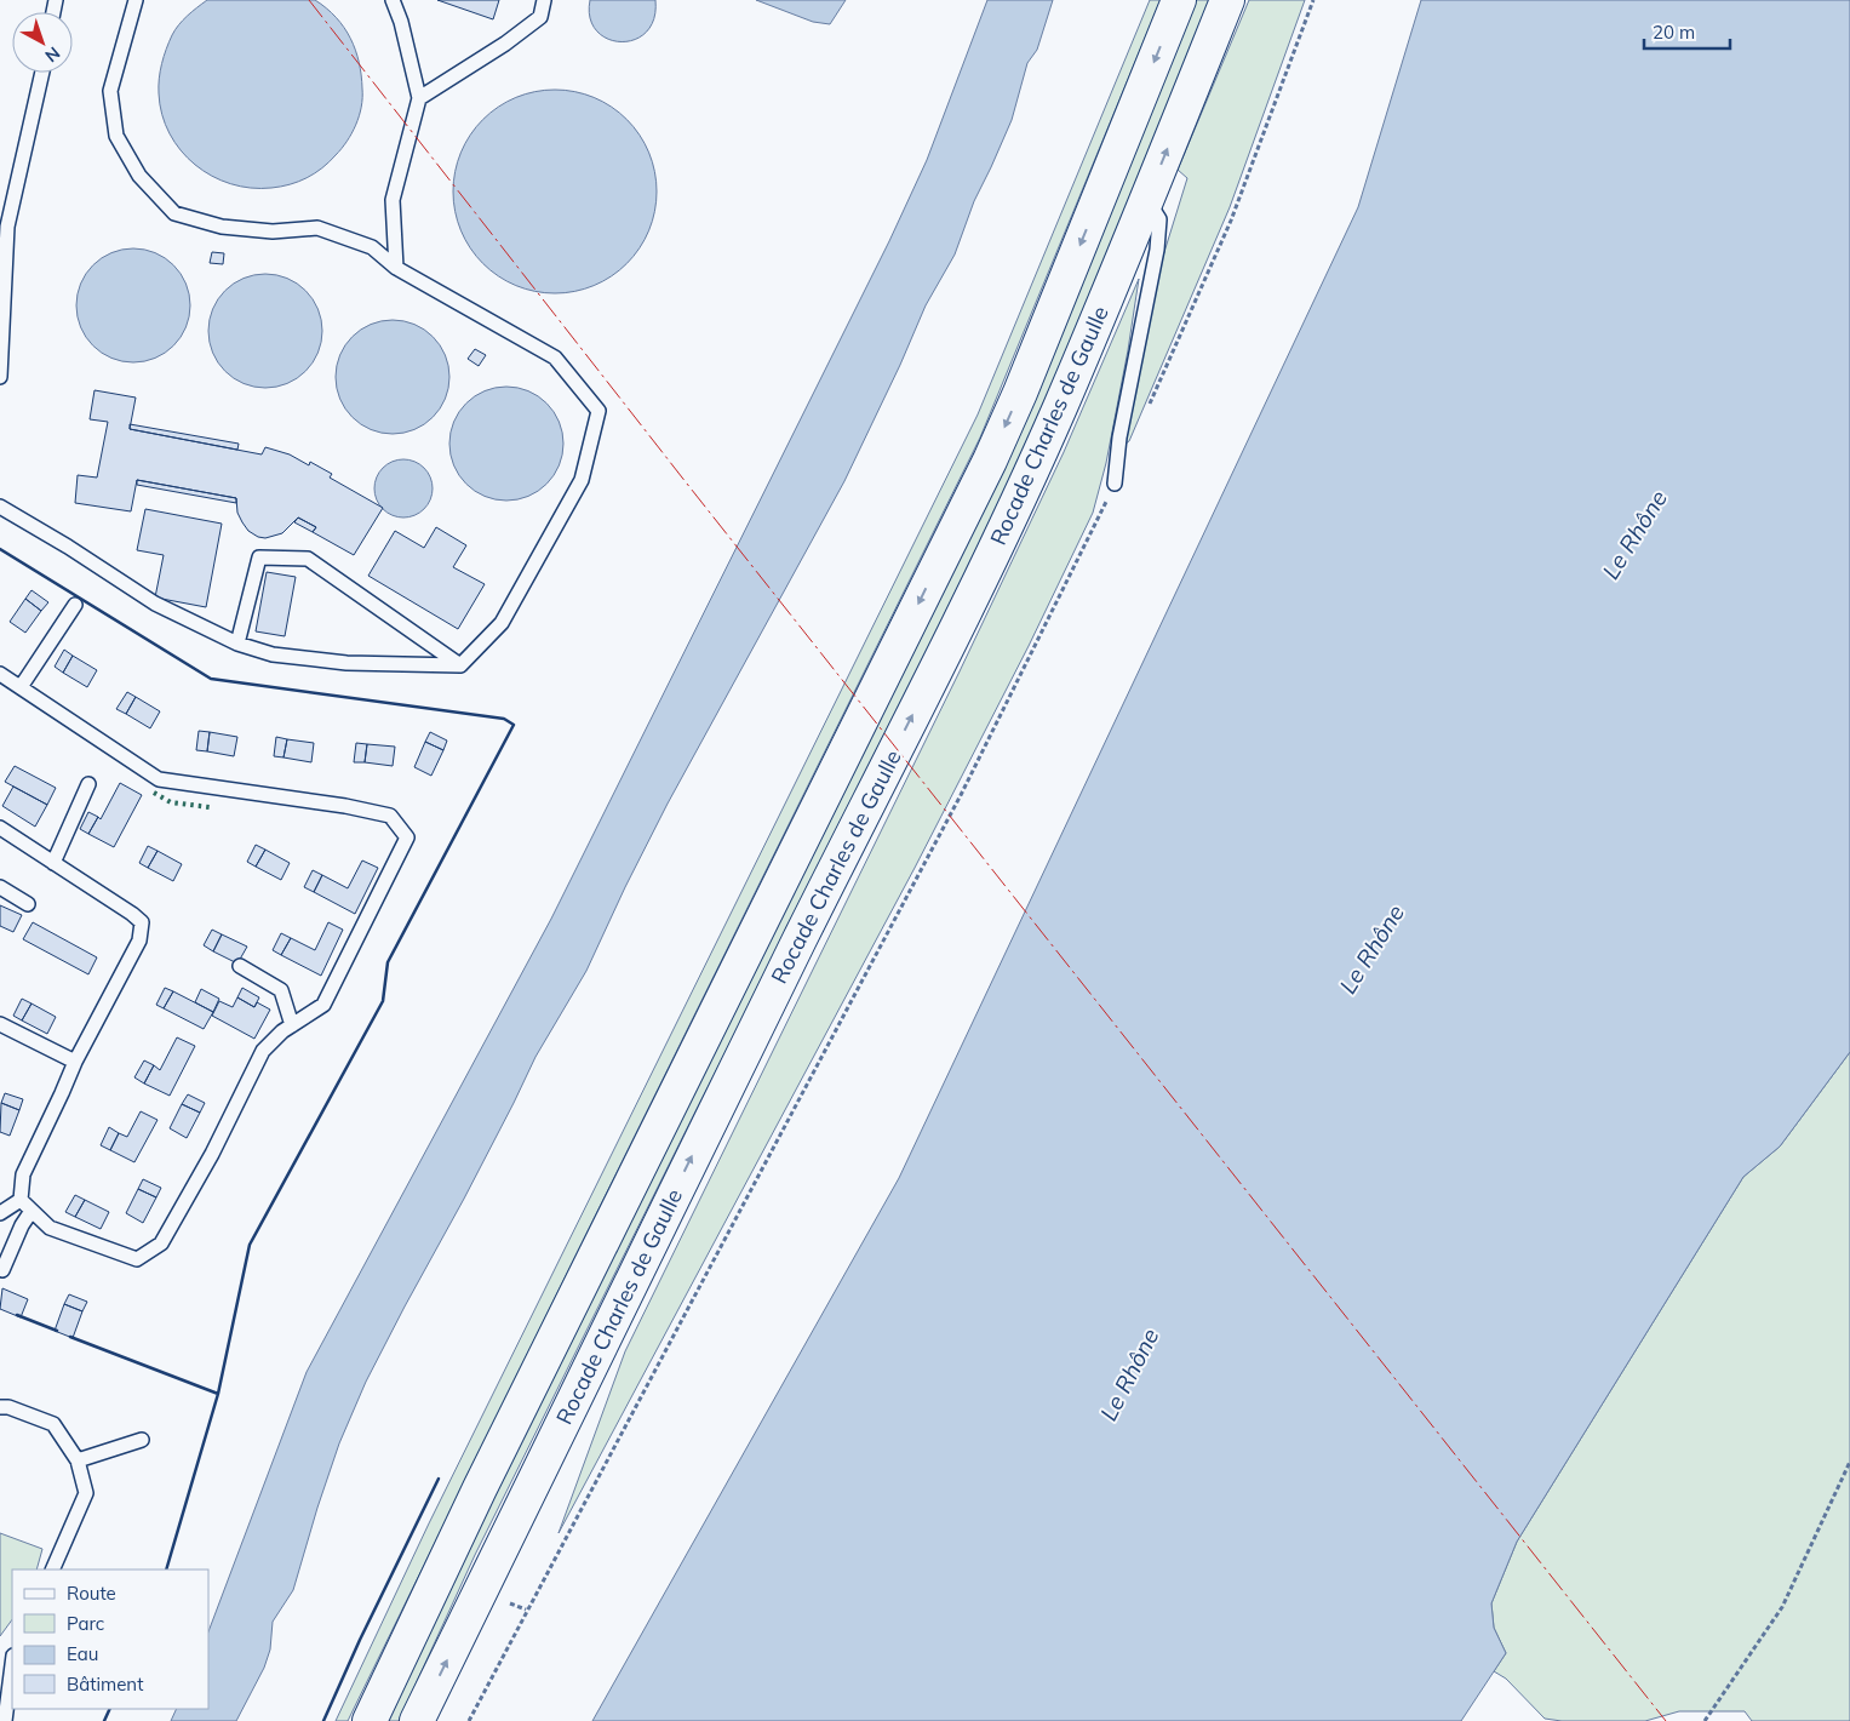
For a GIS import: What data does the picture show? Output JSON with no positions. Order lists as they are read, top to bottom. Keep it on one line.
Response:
{"streets":{"main road":["Rocade Charles de Gaulle"]},"water":["Le Rhône"],"legend":["Route","Parc","Eau","Bâtiment"],"scale_bar":"20 m","north":"bottom right"}
